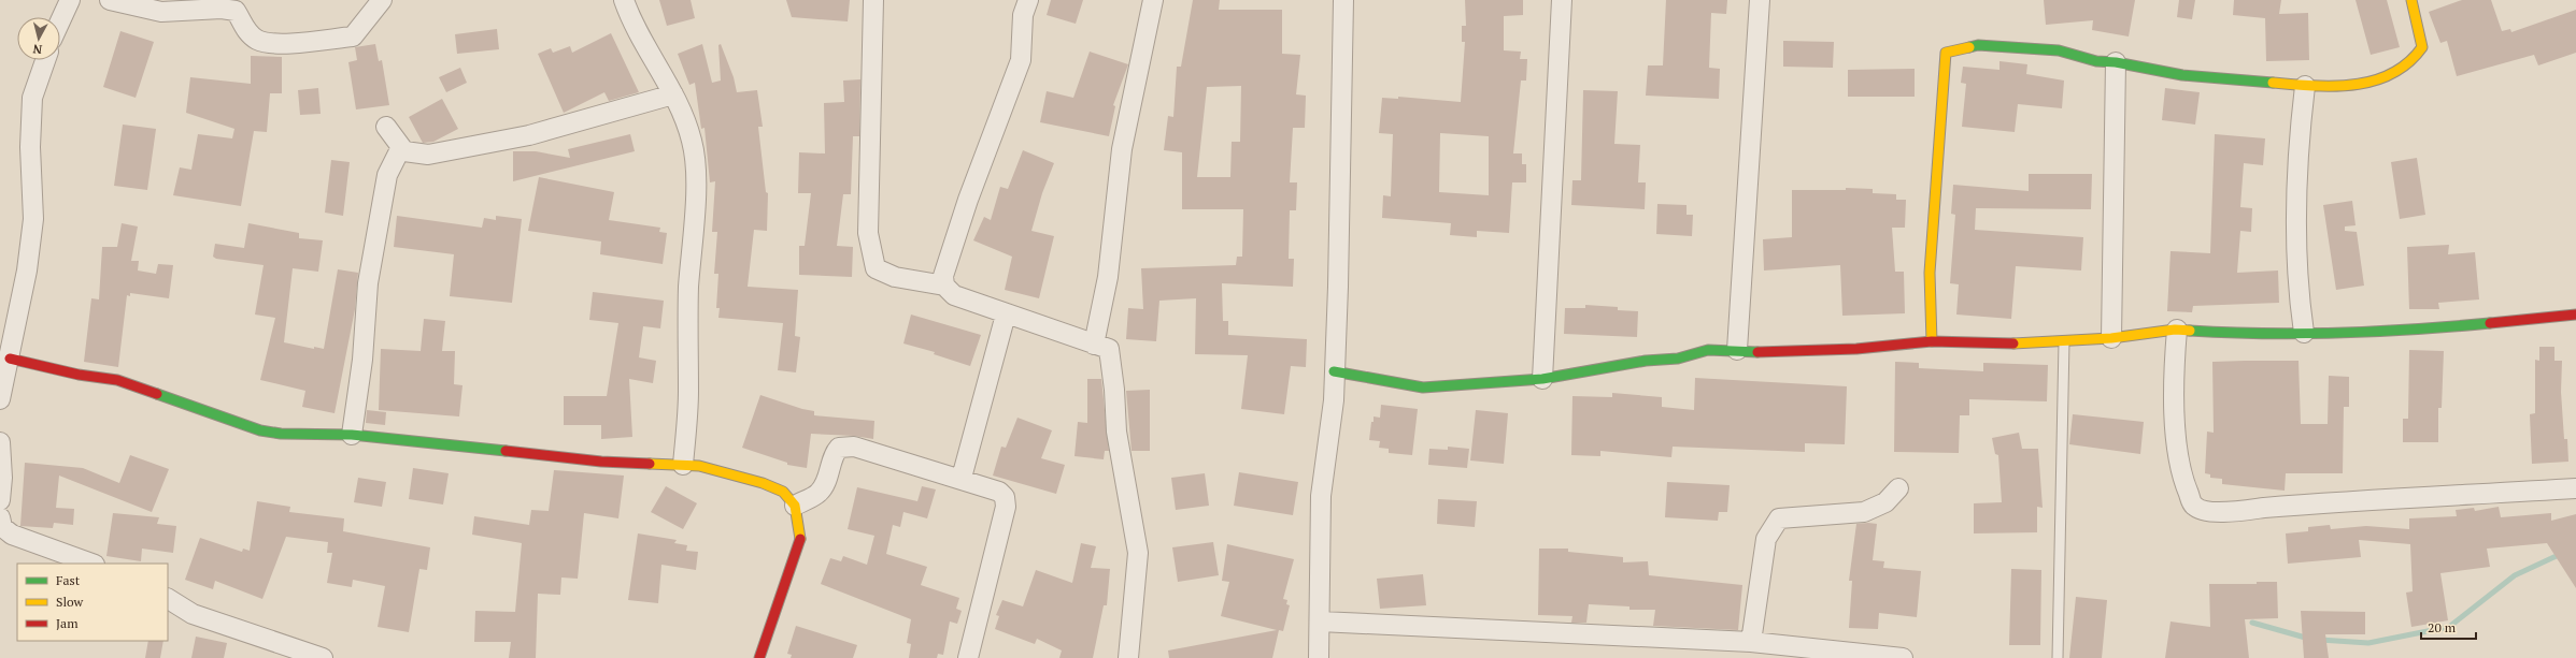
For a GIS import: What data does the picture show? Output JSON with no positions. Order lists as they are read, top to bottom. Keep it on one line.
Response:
{"legend":["Fast","Slow","Jam"],"scale_bar":"20 m","north":"bottom"}
